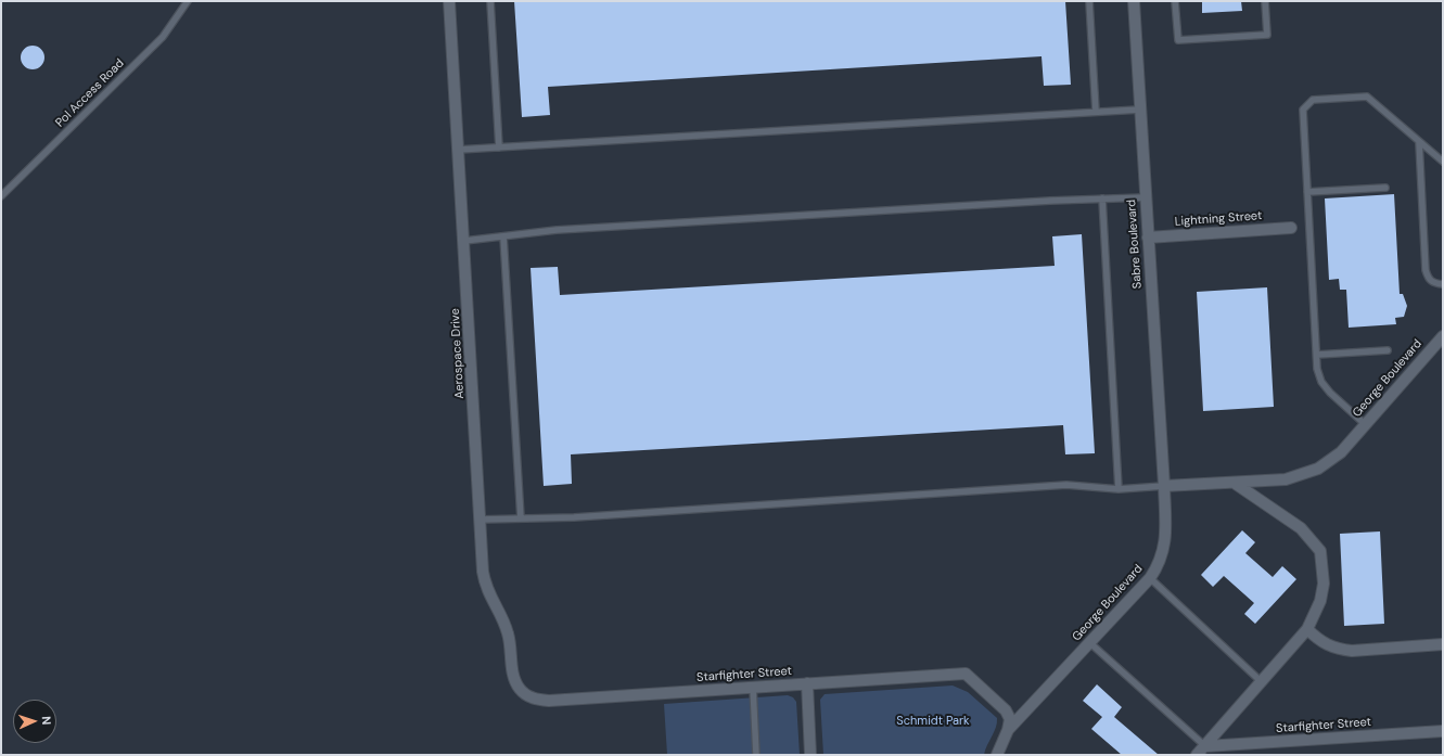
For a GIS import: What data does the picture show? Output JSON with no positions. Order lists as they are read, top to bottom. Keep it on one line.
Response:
{"streets":{"street":["Lightning Street","Sabre Boulevard","Aerospace Drive","George Boulevard","Starfighter Street"],"lane":["Pol Access Road"]},"crossings":[["Lightning Street","Sabre Boulevard"],["Sabre Boulevard","George Boulevard"],["Aerospace Drive","Starfighter Street"],["George Boulevard","Starfighter Street"]],"parks":["Schmidt Park"],"north":"right"}
